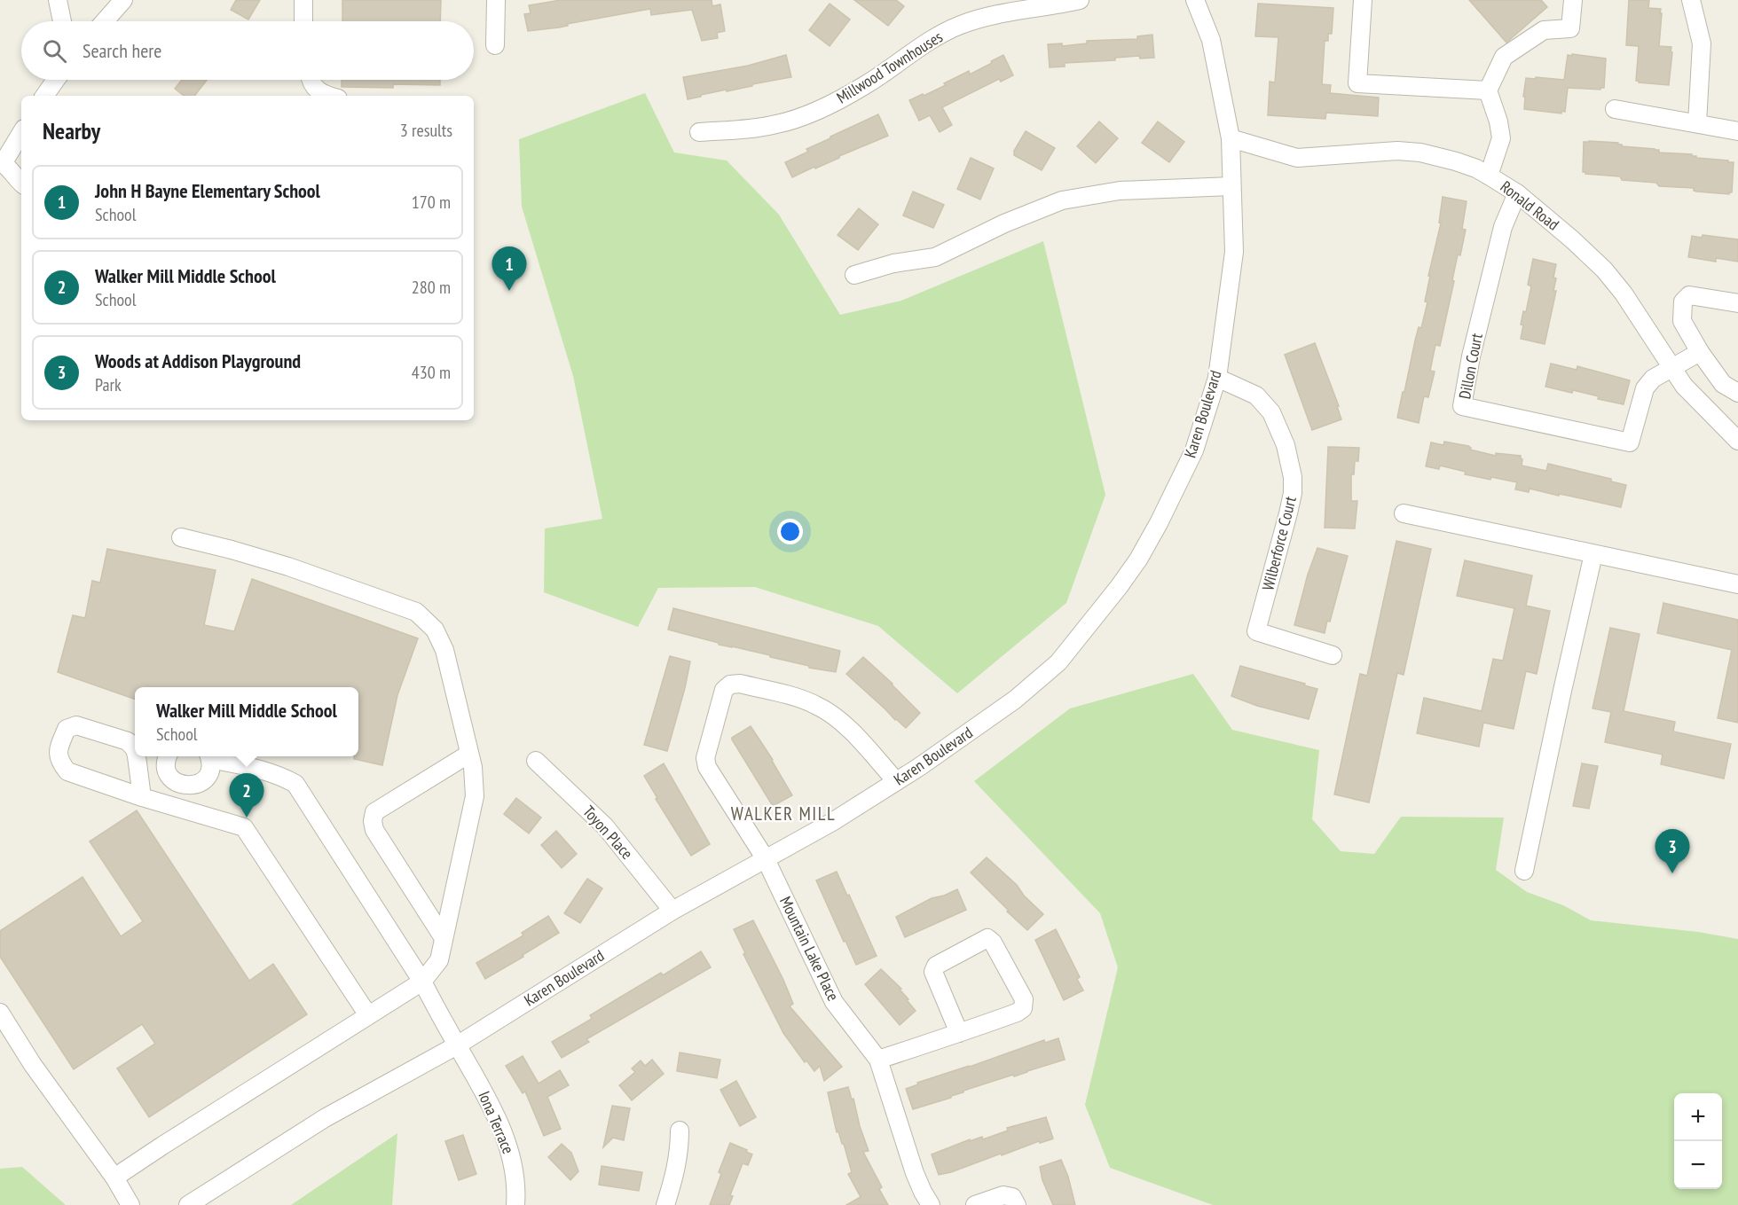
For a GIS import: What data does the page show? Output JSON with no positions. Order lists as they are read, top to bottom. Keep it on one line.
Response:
{"streets":{"street":["Millwood Townhouses","Ronald Road","Dillon Court","Karen Boulevard","Wilberforce Court","Toyon Place","Mountain Lake Place","Iona Terrace"]},"crossings":[["Ronald Road","Dillon Court"],["Ronald Road","Karen Boulevard"],["Karen Boulevard","Wilberforce Court"],["Karen Boulevard","Toyon Place"],["Karen Boulevard","Mountain Lake Place"],["Karen Boulevard","Iona Terrace"]],"districts":["WALKER MILL"],"page":{"search":"Search here","heading":["Nearby","3 results"],"list":[{"mark":"1","name":"John H Bayne Elementary School","note":"School","value":"170 m"},{"mark":"2","name":"Walker Mill Middle School","note":"School","value":"280 m"},{"mark":"3","name":"Woods at Addison Playground","note":"Park","value":"430 m"}],"pins":["1","2","3"],"popup":["Walker Mill Middle School","School"],"map_buttons":["+","−"]}}
